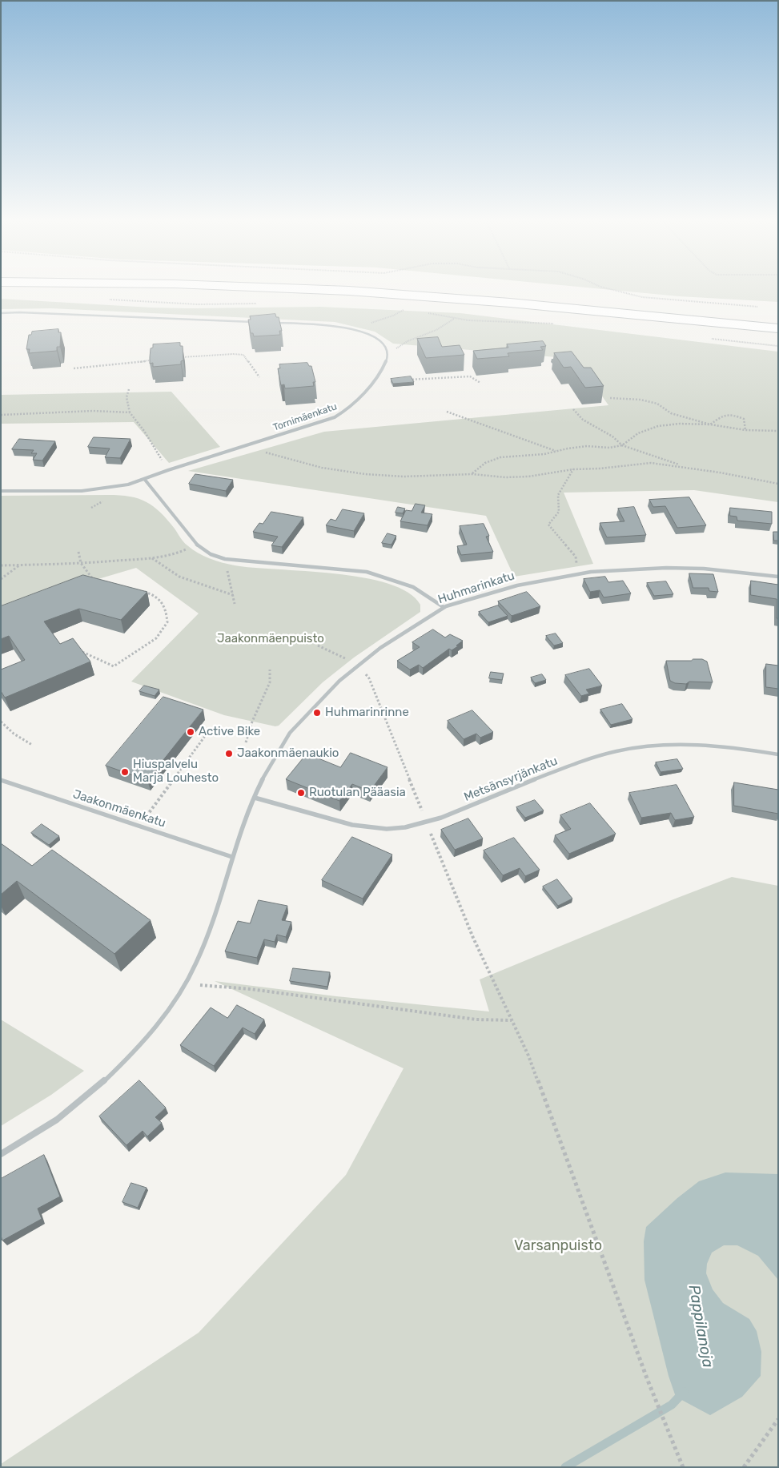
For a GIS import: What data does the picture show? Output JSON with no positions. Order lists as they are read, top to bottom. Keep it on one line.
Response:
{"streets":{"street":["Tornimäenkatu","Huhmarinkatu","Metsänsyrjänkatu","Jaakonmäenkatu"]},"crossings":[["Huhmarinkatu","Metsänsyrjänkatu"],["Huhmarinkatu","Jaakonmäenkatu"]],"water":["Pappilanoja"],"parks":["Jaakonmäenpuisto","Varsanpuisto"],"places":["Huhmarinrinne","Active Bike","Jaakonmäenaukio","Hiuspalvelu Marja Louhesto","Ruotulan Pääasia"]}
